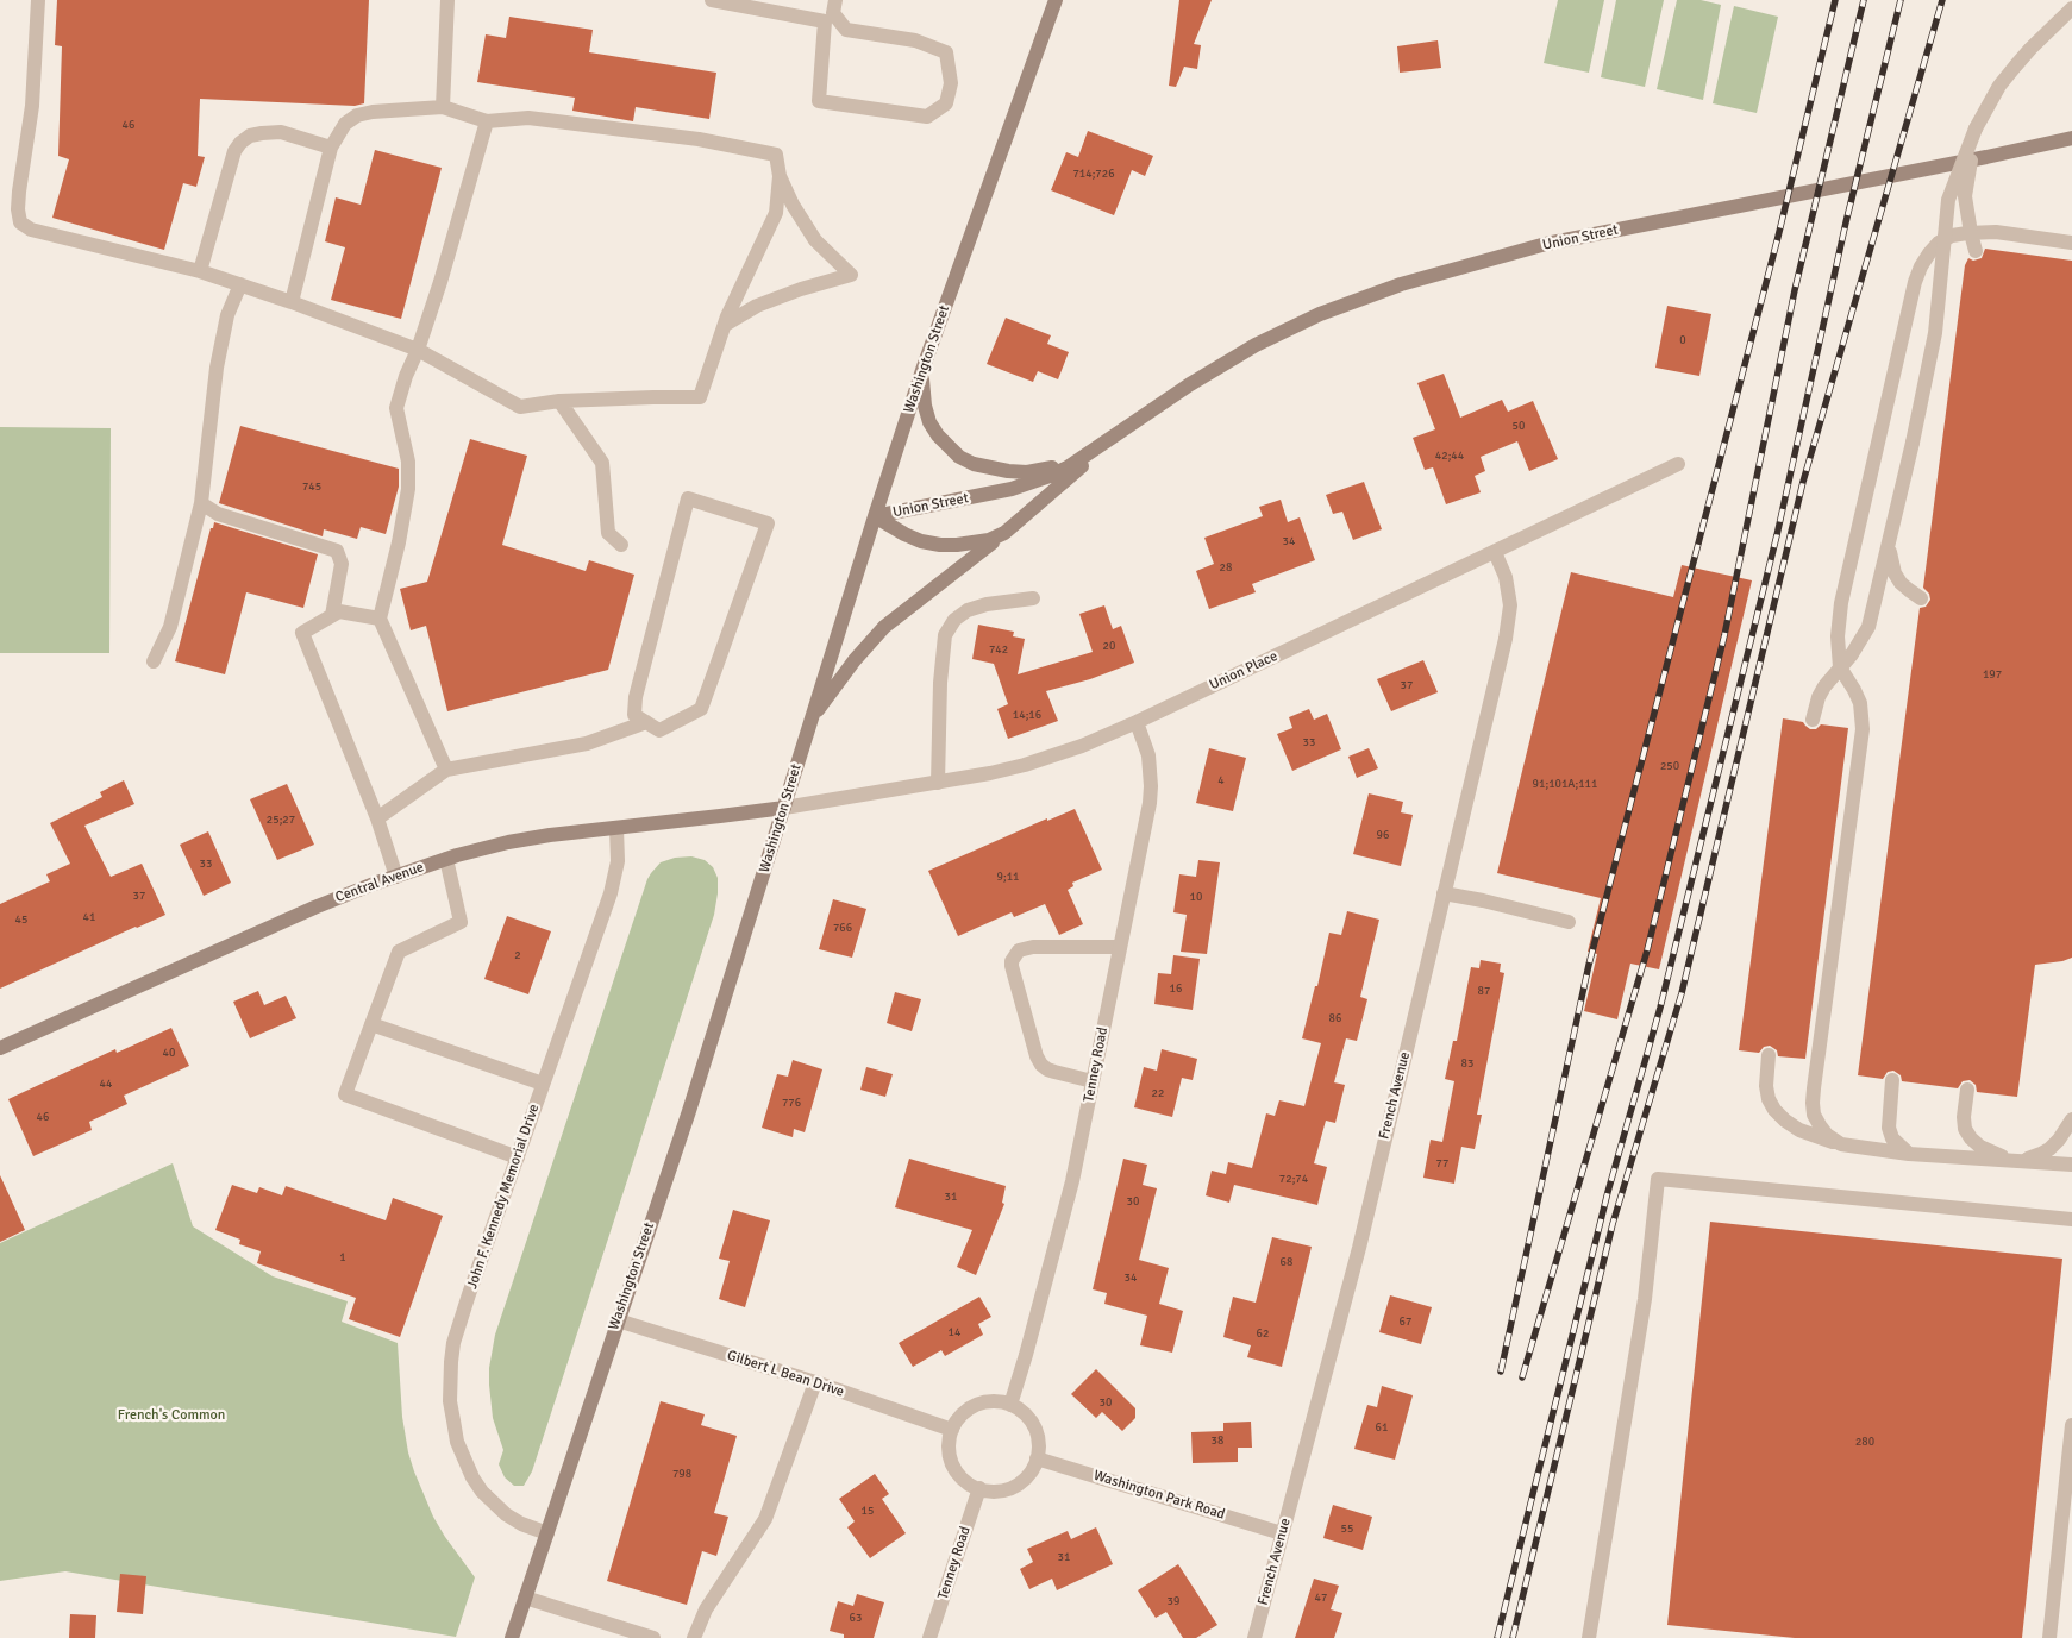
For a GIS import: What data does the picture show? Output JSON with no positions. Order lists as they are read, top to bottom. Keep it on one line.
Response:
{"streets":{"main road":["Union Street","Washington Street","Central Avenue"],"street":["Union Place","Tenney Road","French Avenue","John F. Kennedy Memorial Drive","Gilbert L Bean Drive","Washington Park Road"]},"crossings":[["Union Street","Washington Street"],["Washington Street","Union Place"],["Washington Street","Central Avenue"],["Washington Street","John F. Kennedy Memorial Drive"],["Washington Street","Gilbert L Bean Drive"],["Union Place","Central Avenue"],["Union Place","Tenney Road"],["Union Place","French Avenue"],["Central Avenue","John F. Kennedy Memorial Drive"],["Tenney Road","Gilbert L Bean Drive"],["Tenney Road","Washington Park Road"],["French Avenue","Washington Park Road"],["Gilbert L Bean Drive","Washington Park Road"]],"parks":["French's Common"],"house_numbers":["46","714;726","0","50","42;44","745","34","28","20","742","197","37","14;16","33","250","4","91;101A;111","25;27","96","33","9;11","37","10","41","45","766","2","16","87","86","40","83","44","22","776","46","77","72;74","31","30","1","68","34","67","14","62","30","61","38","280","798","15","55","31","47","39","63"]}
